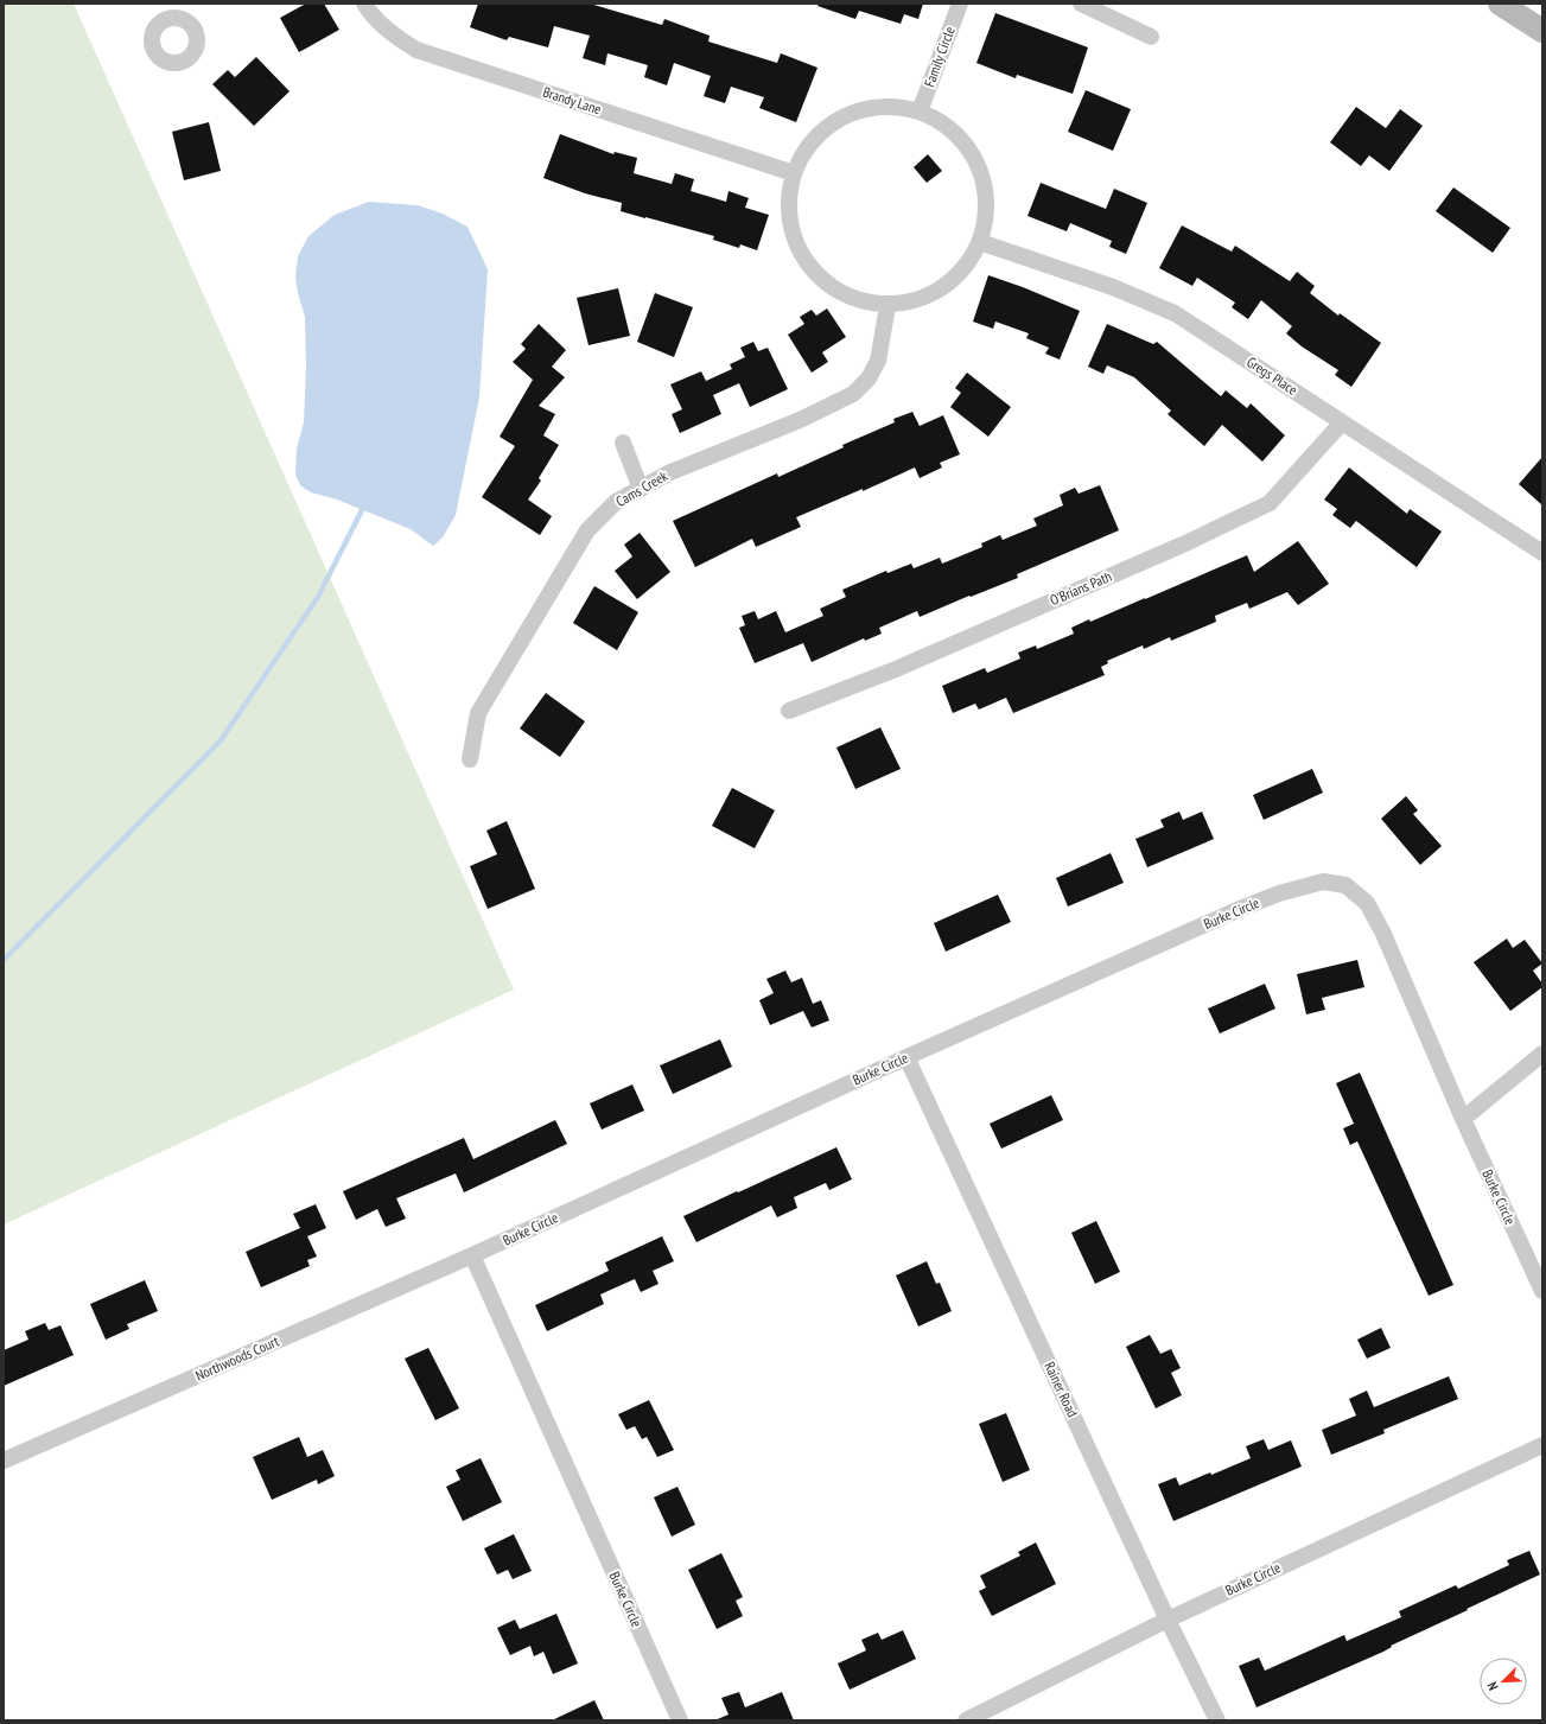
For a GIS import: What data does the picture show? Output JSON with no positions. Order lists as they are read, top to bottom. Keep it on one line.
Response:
{"streets":{"street":["Family Circle","Brandy Lane","Gregs Place","Cams Creek","O'Brians Path","Burke Circle","Northwoods Court","Rainer Road"]},"crossings":[["Gregs Place","O'Brians Path"],["Burke Circle","Northwoods Court"],["Burke Circle","Rainer Road"]],"north":"bottom left"}
